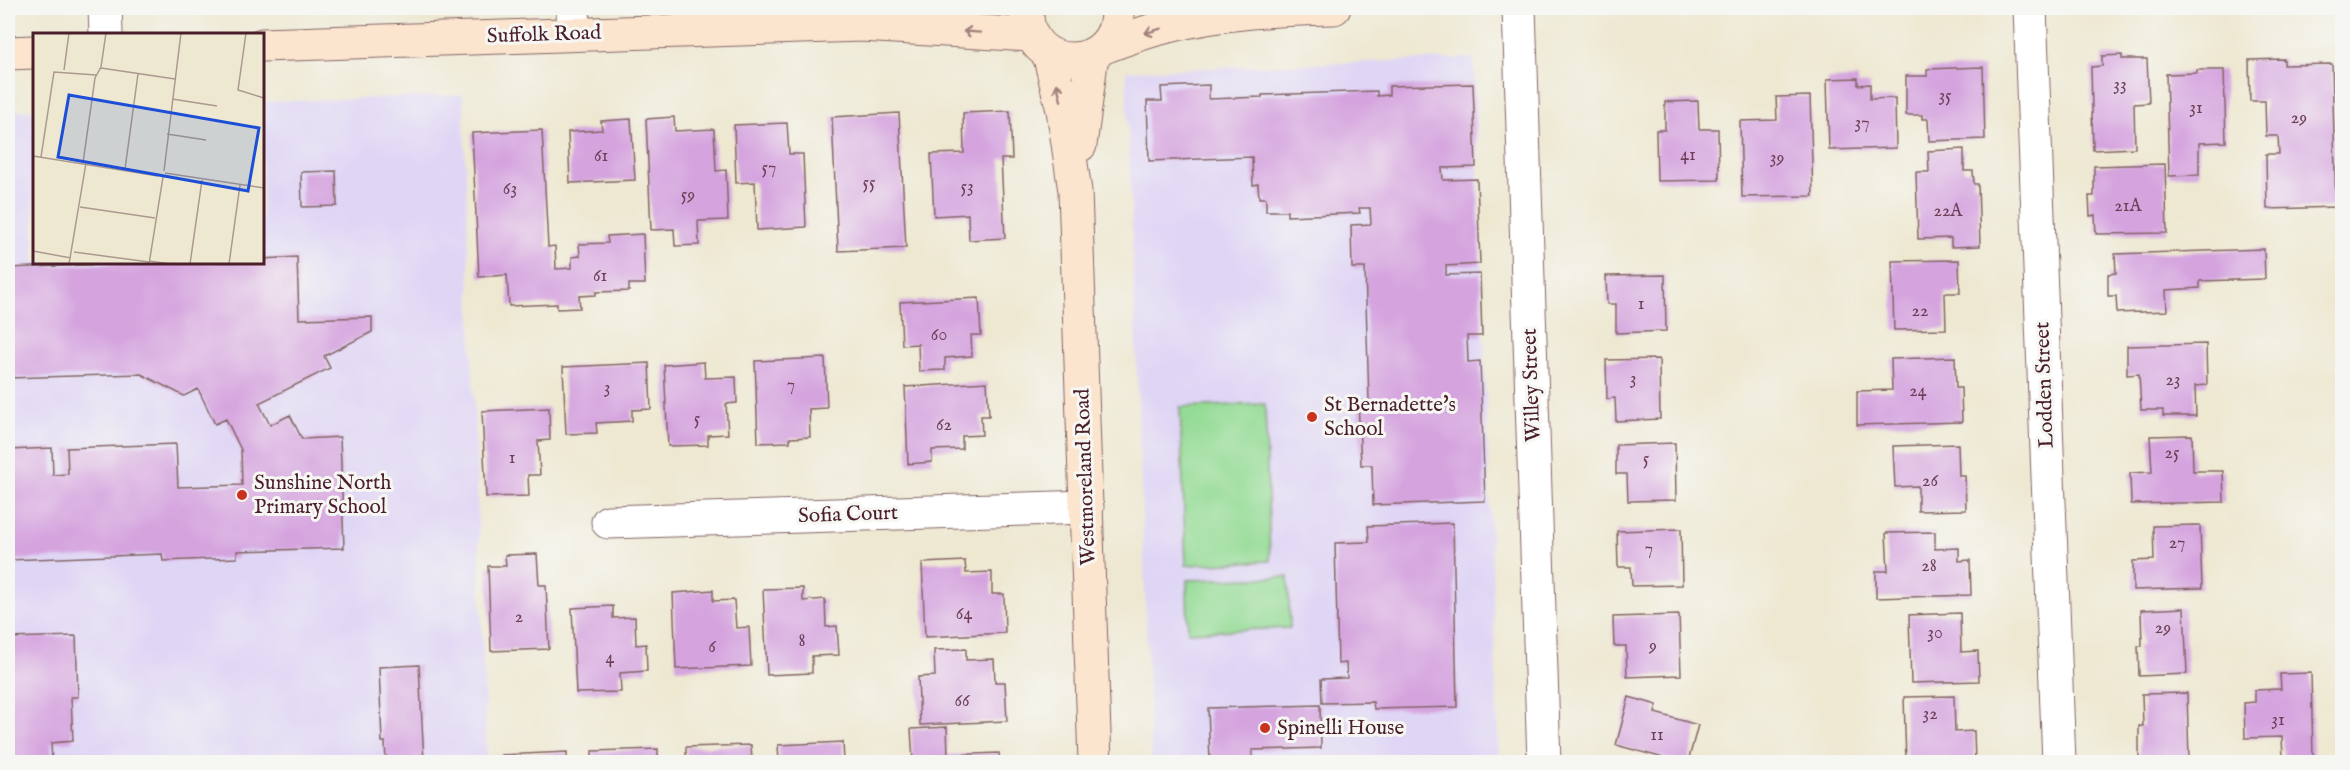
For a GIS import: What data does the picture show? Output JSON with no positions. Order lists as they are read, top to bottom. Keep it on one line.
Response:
{"streets":{"street":["Suffolk Road","Willey Street","Lodden Street","Westmoreland Road","Sofia Court"]},"crossings":[["Suffolk Road","Westmoreland Road"],["Westmoreland Road","Sofia Court"]],"places":["St Bernadette's School","Sunshine North Primary School","Spinelli House"],"house_numbers":["33","35","31","29","37","41","61","39","57","55","53","63","59","21A","22A","61","1","22","60","3","23","7","3","24","5","62","25","1","5","26","27","7","28","64","2","29","30","8","9","6","4","66","32","31","11"]}
